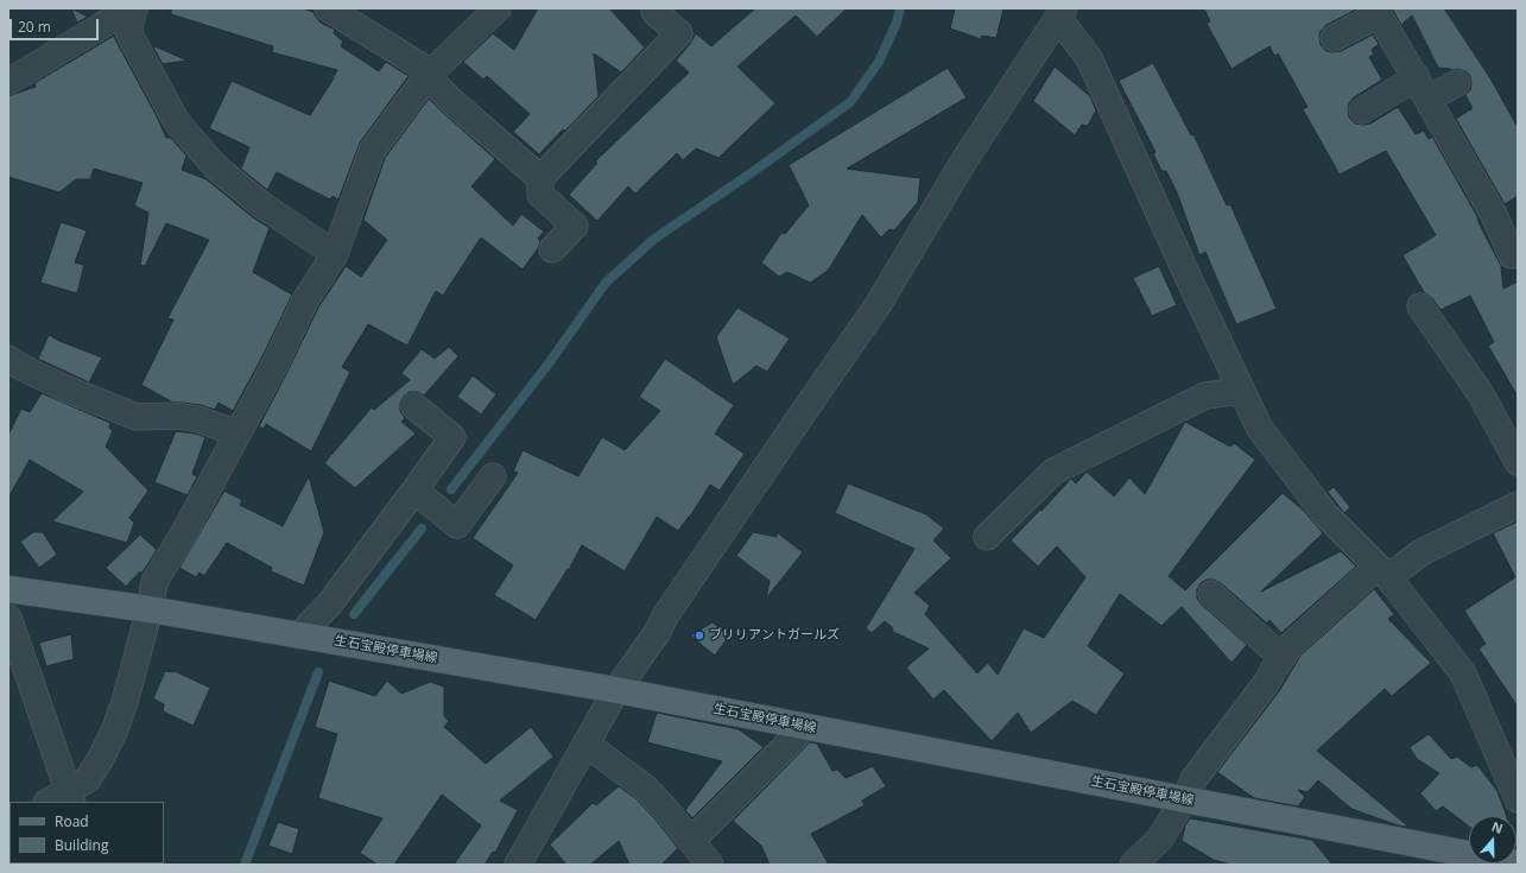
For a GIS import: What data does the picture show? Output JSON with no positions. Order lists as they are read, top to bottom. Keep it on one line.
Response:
{"streets":{"main road":["生石宝殿停車場線"]},"places":["ブリリアントガールズ"],"legend":["Road","Building"],"scale_bar":"20 m","north":"top"}
